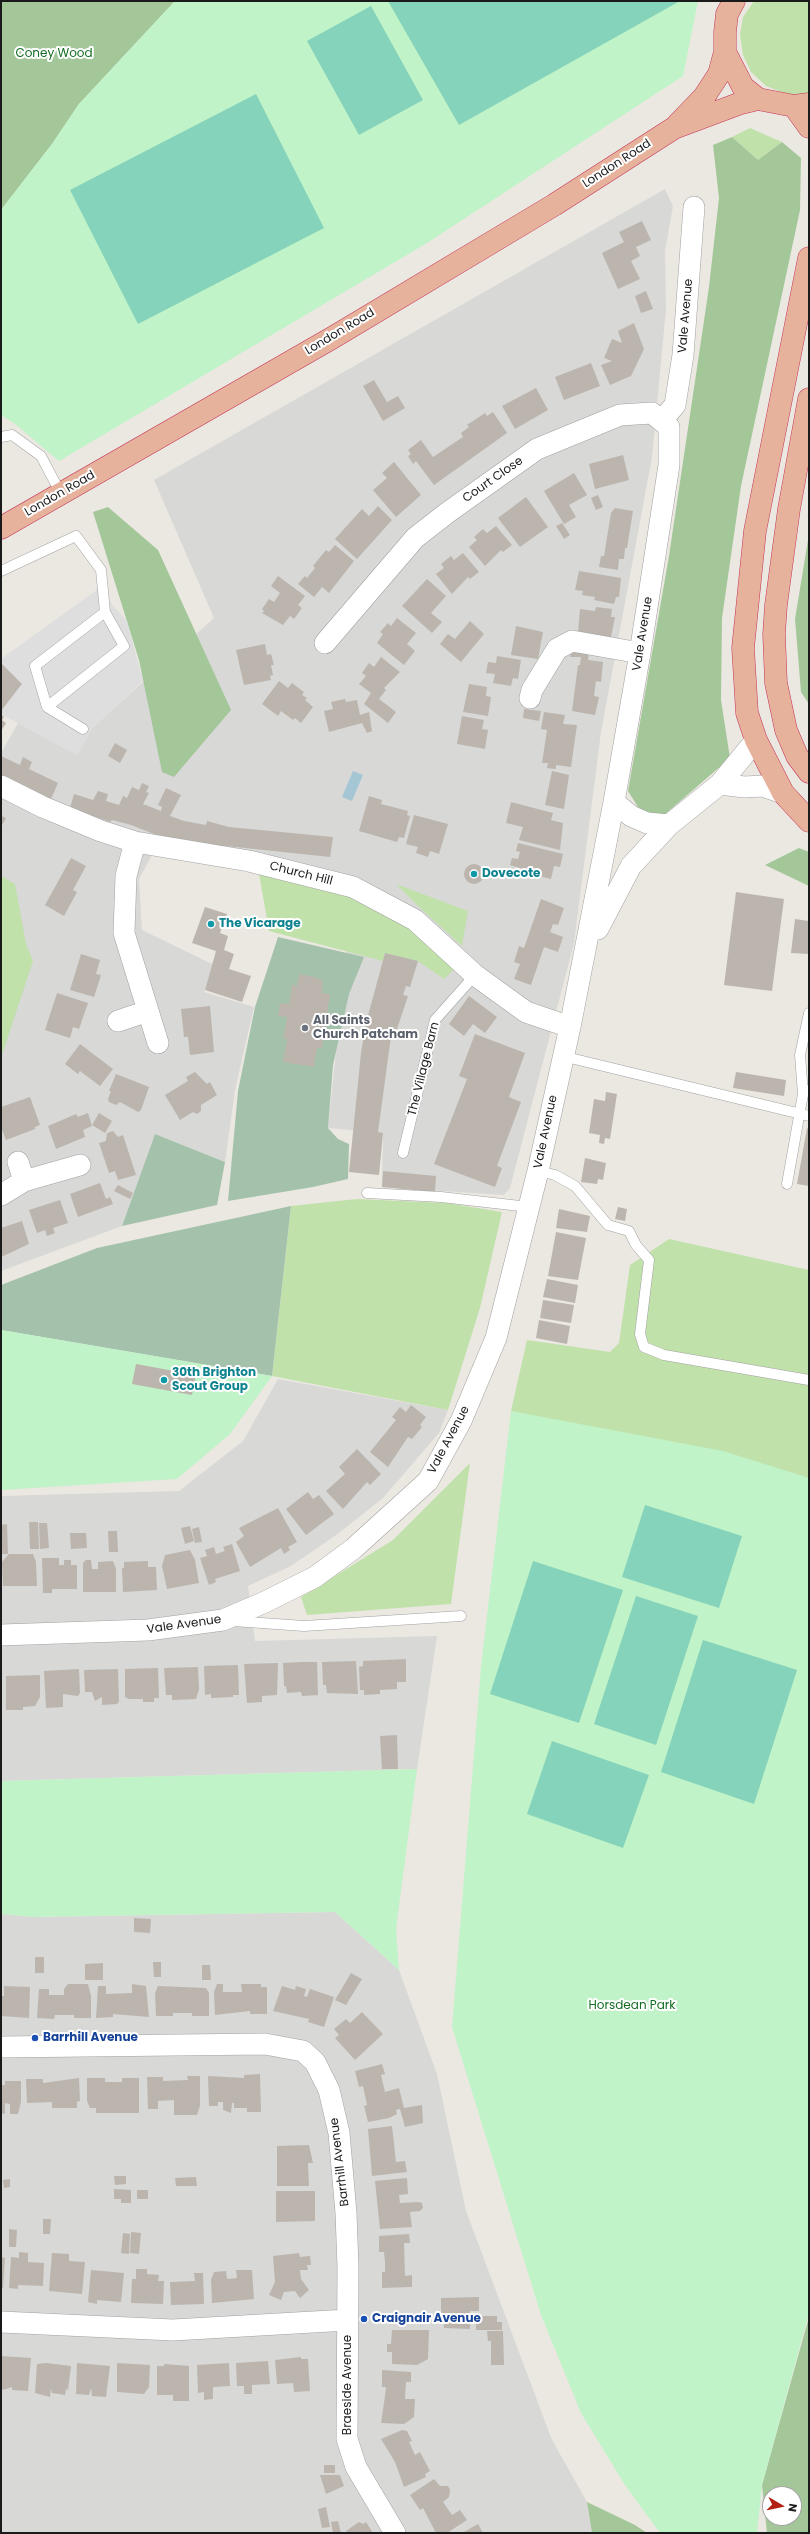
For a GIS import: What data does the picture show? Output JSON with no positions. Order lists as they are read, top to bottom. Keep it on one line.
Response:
{"streets":{"highway":["London Road"],"street":["Vale Avenue","Court Close","Church Hill","Barrhill Avenue","Braeside Avenue"],"lane":["The Village Barn"]},"crossings":[["Vale Avenue","Court Close"],["Vale Avenue","Church Hill"],["Church Hill","The Village Barn"],["Barrhill Avenue","Braeside Avenue"]],"parks":["Coney Wood","Horsdean Park"],"places":["Dovecote","The Vicarage","All Saints Church Patcham","30th Brighton Scout Group","Barrhill Avenue","Craignair Avenue"],"north":"right"}
